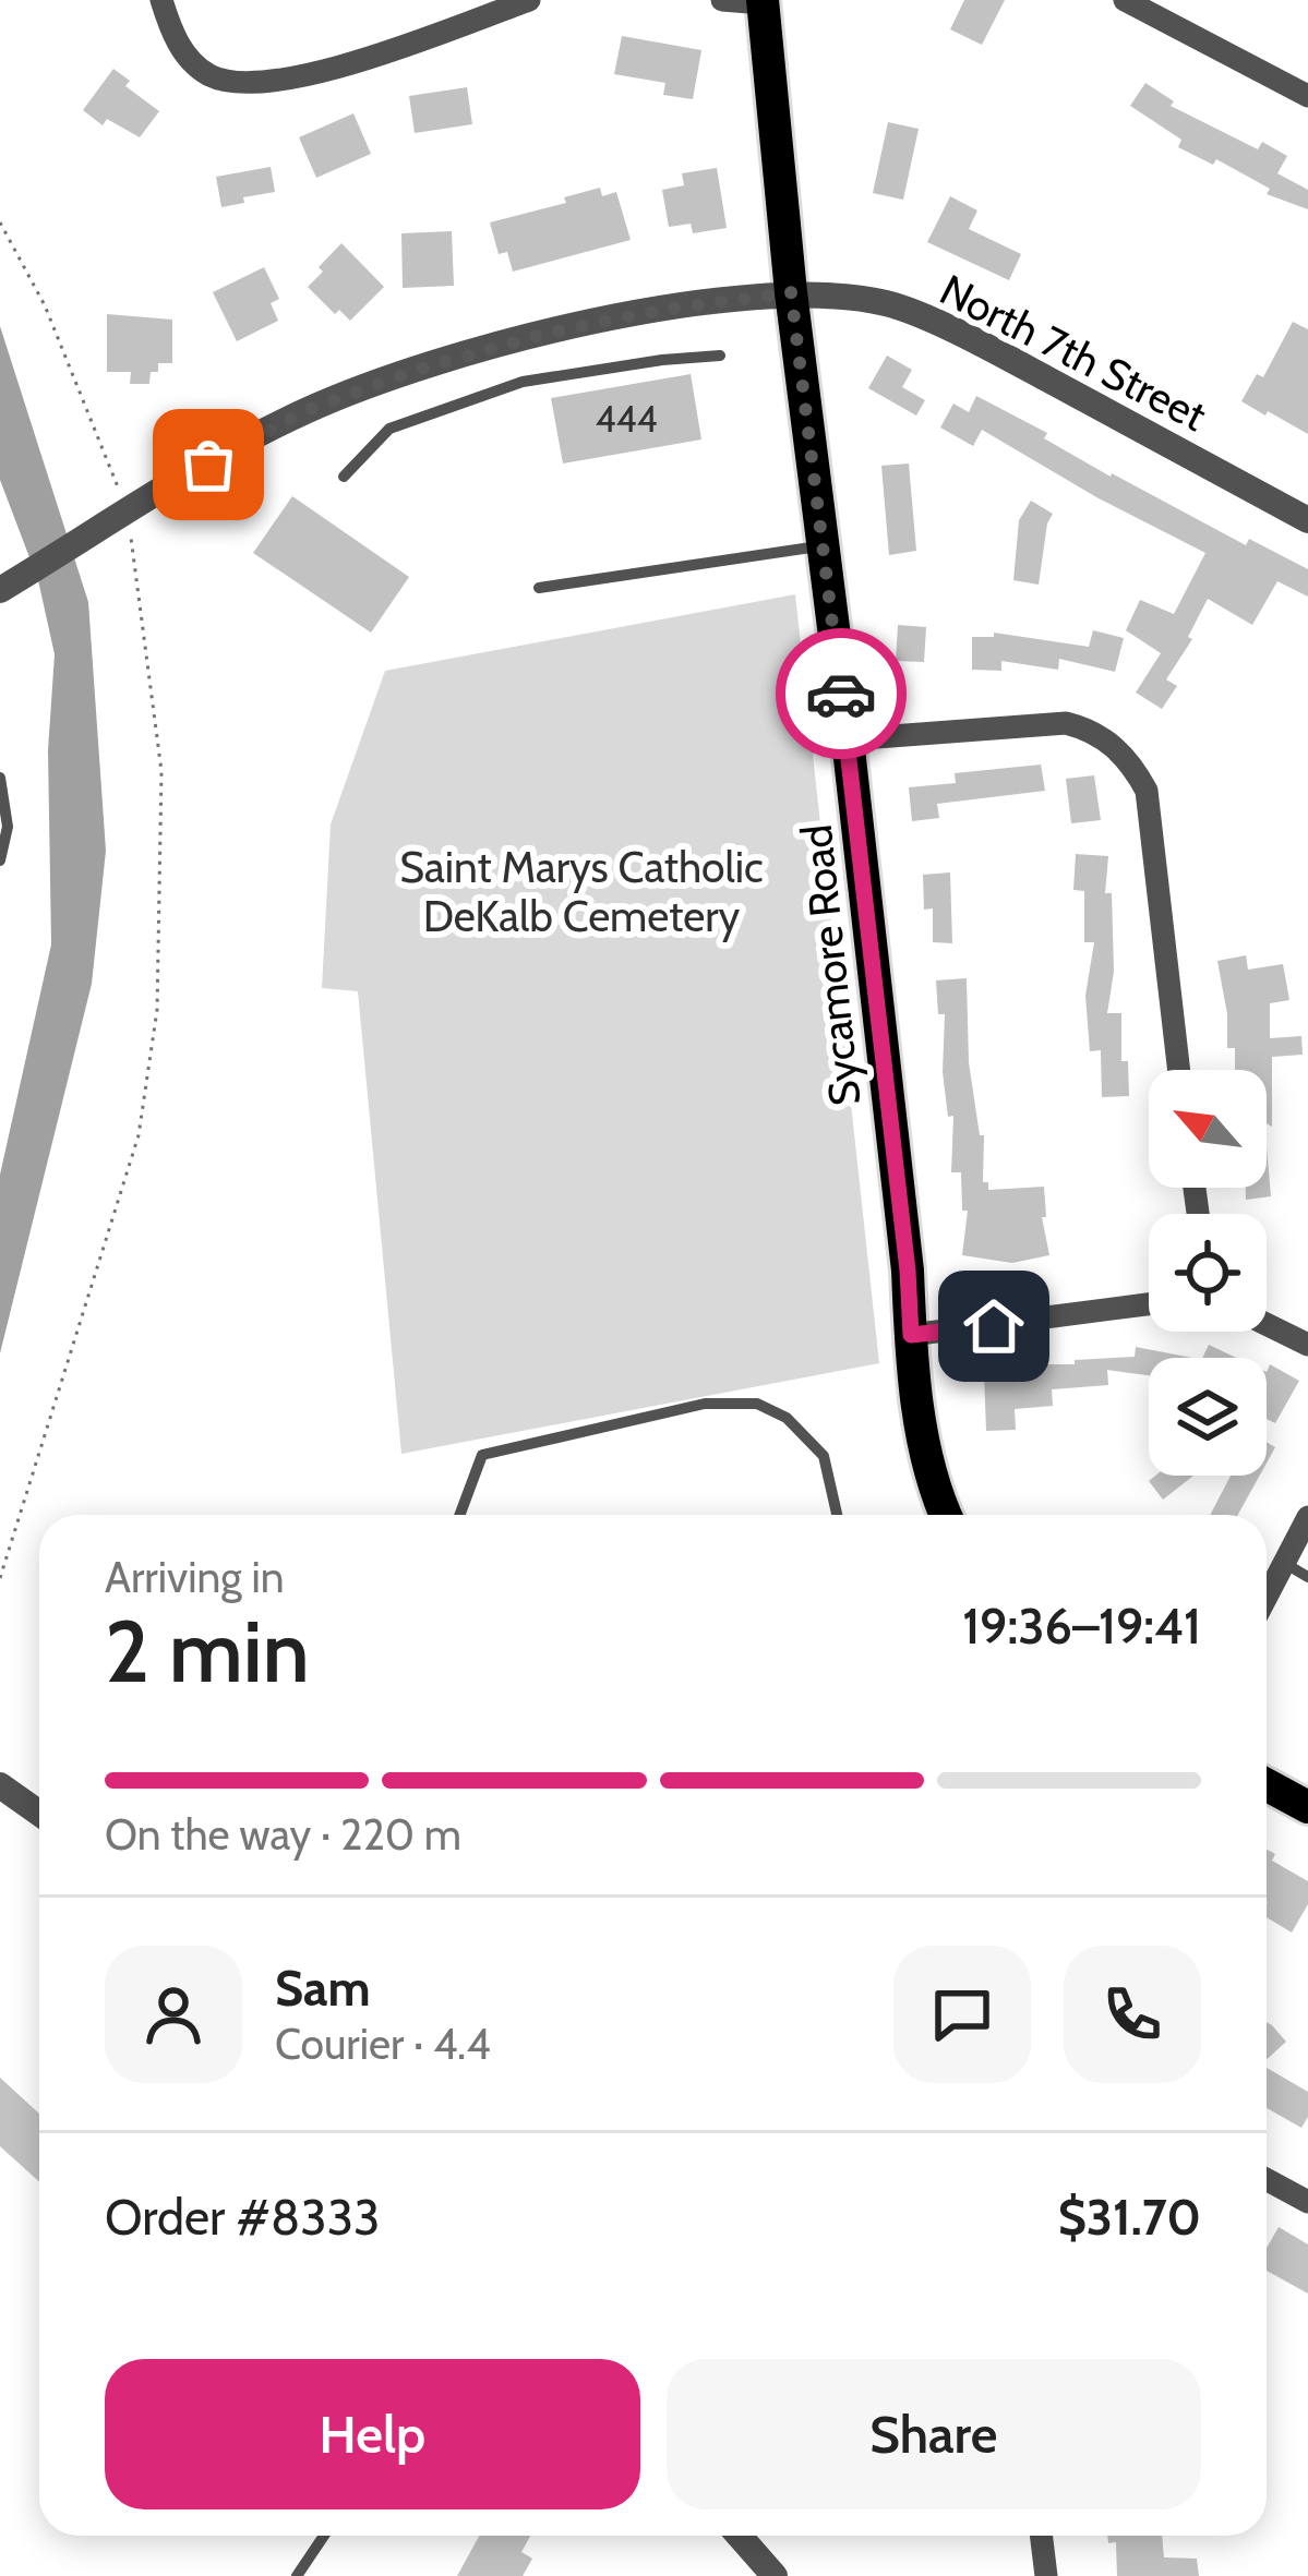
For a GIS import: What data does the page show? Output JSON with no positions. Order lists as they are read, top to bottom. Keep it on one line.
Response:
{"streets":{"main road":["Sycamore Road"],"street":["North 7th Street"]},"crossings":[["North 7th Street","Sycamore Road"]],"parks":["Saint Marys Catholic DeKalb Cemetery"],"house_numbers":["444"],"north":"top left","page":{"heading":["2 min","Arriving in","19:36–19:41"],"panel":["Sam","Courier · 4.4","Order #8333","$31.70"],"bar":"On the way · 220 m","buttons":["Help","Share"]}}
